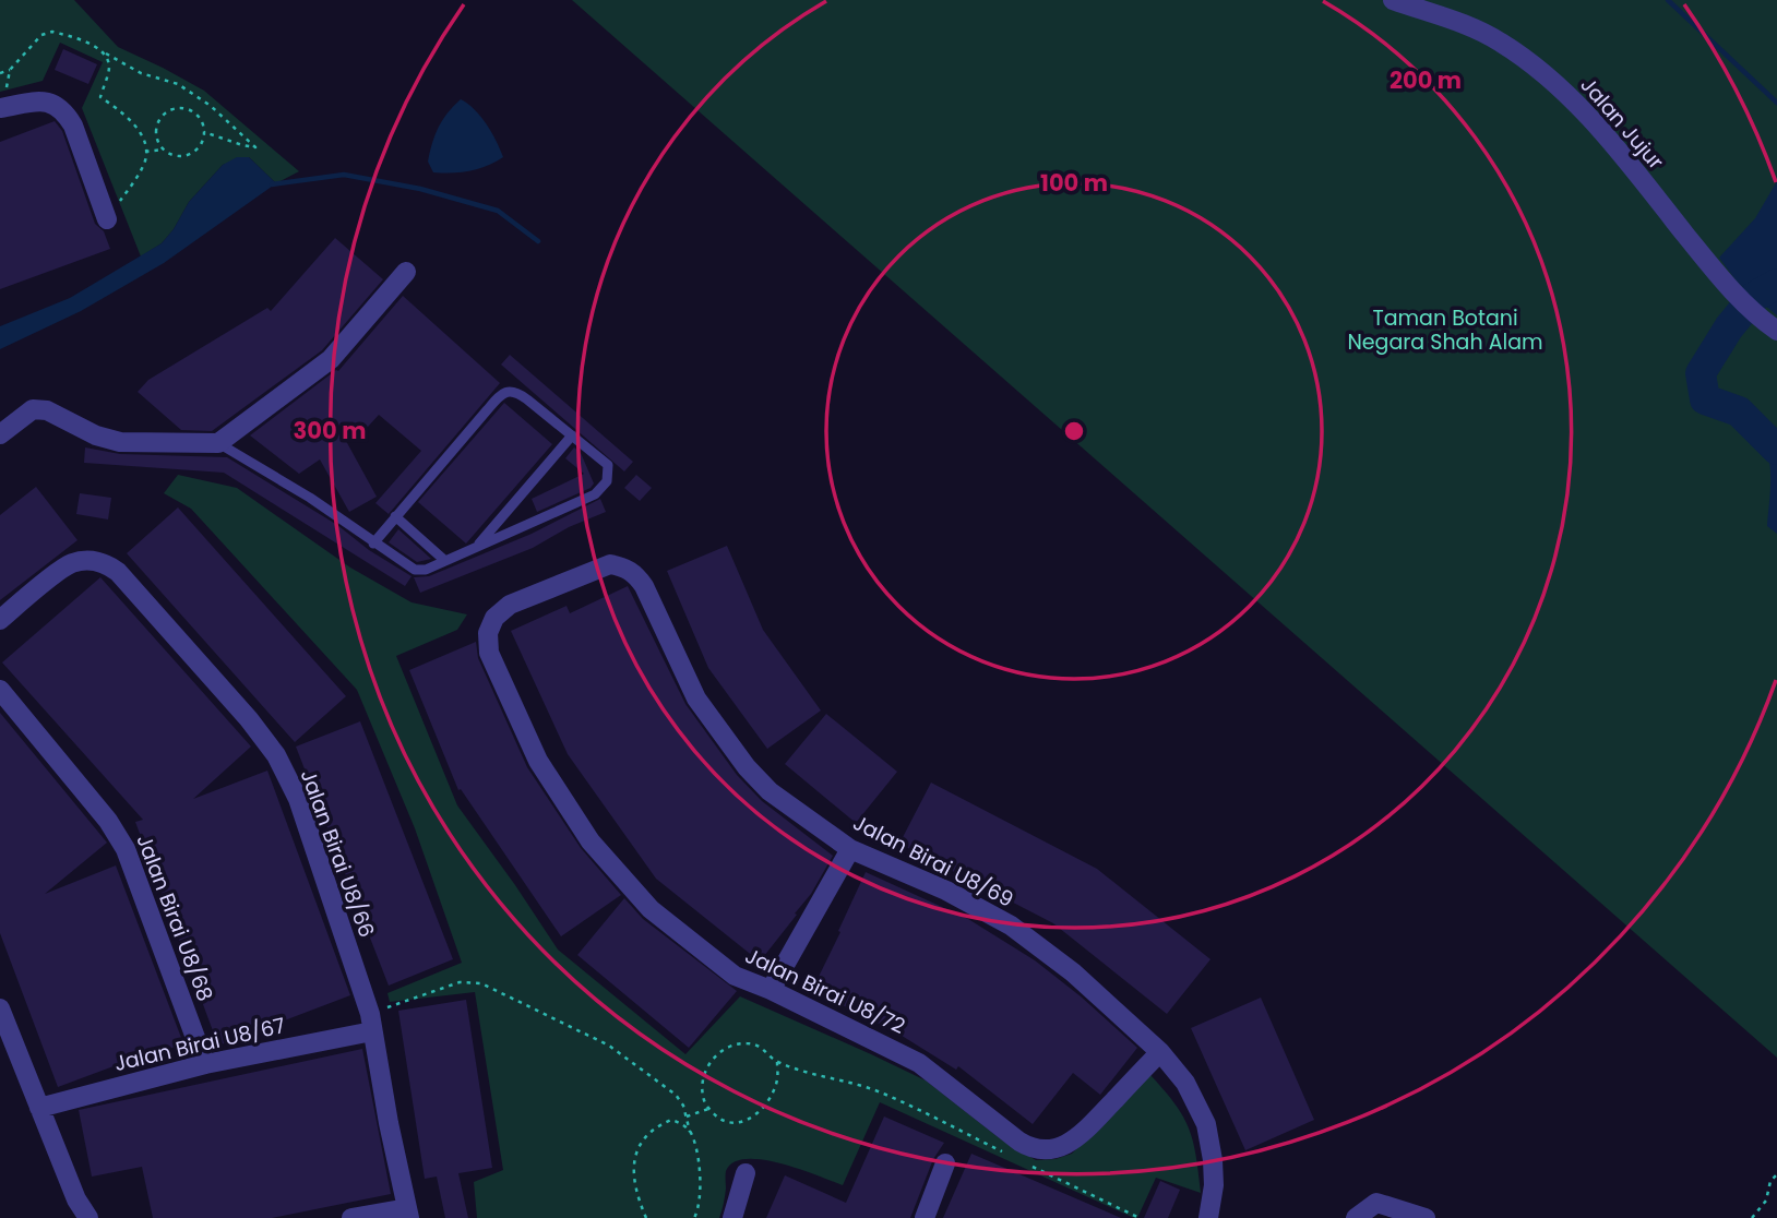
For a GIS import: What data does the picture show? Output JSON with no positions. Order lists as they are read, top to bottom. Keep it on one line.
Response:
{"streets":{"street":["Jalan Jujur","Jalan Birai U8/66","Jalan Birai U8/69","Jalan Birai U8/68","Jalan Birai U8/72","Jalan Birai U8/67"]},"crossings":[["Jalan Birai U8/66","Jalan Birai U8/67"],["Jalan Birai U8/69","Jalan Birai U8/72"],["Jalan Birai U8/68","Jalan Birai U8/67"]],"parks":["Taman Botani Negara Shah Alam"],"rings":["200 m","100 m","300 m"]}
